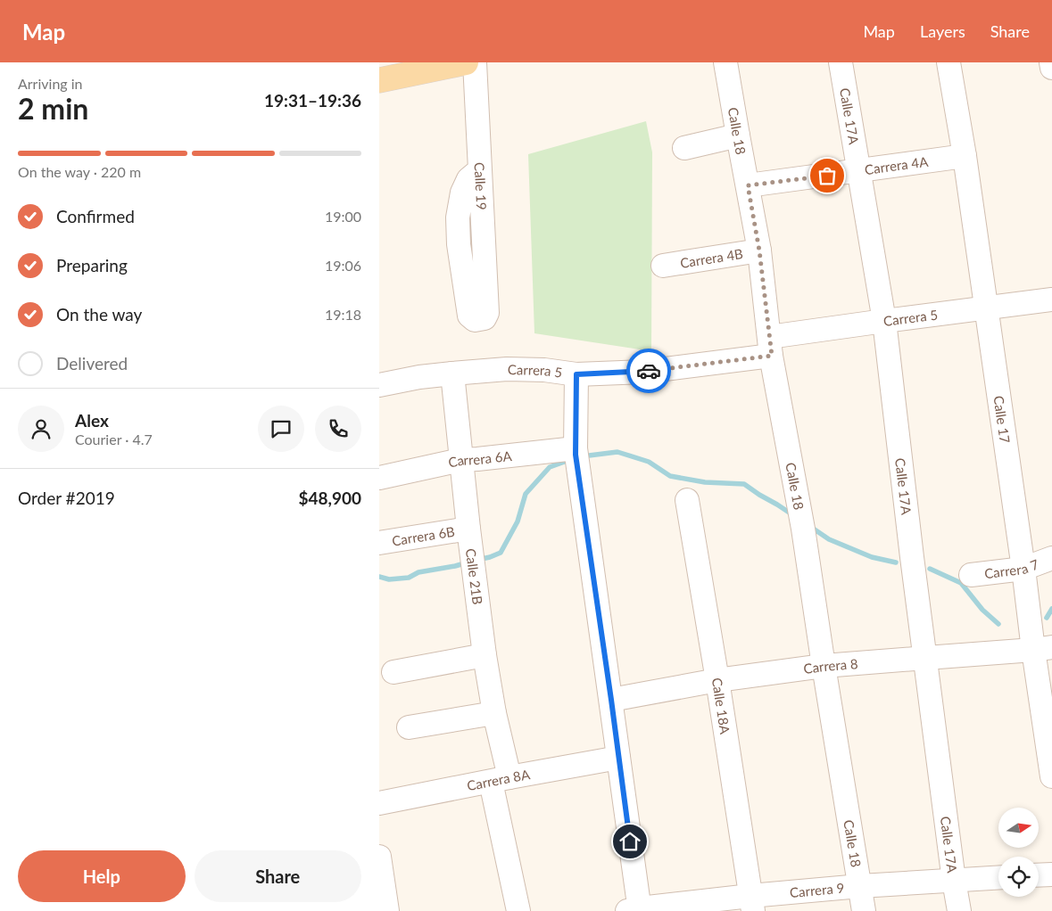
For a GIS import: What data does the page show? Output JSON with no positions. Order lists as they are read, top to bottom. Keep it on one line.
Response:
{"streets":{"street":["Calle 17A","Calle 18","Carrera 4A","Calle 19","Carrera 4B","Carrera 5","Calle 17","Carrera 6A","Carrera 6B","Carrera 7","Calle 21B","Carrera 8","Calle 18A","Carrera 8A","Carrera 9"]},"crossings":[["Calle 17A","Carrera 4A"],["Calle 17A","Carrera 5"],["Calle 17A","Carrera 8"],["Calle 17A","Carrera 9"],["Calle 18","Carrera 4A"],["Calle 18","Carrera 4B"],["Calle 18","Carrera 5"],["Calle 18","Carrera 8"],["Calle 18","Carrera 9"],["Carrera 4A","Calle 17"],["Carrera 5","Calle 17"],["Carrera 5","Calle 21B"],["Calle 17","Carrera 7"],["Calle 17","Carrera 8"],["Carrera 6A","Calle 21B"],["Carrera 6B","Calle 21B"],["Calle 21B","Carrera 8A"],["Carrera 8","Calle 18A"],["Calle 18A","Carrera 9"]],"north":"right","page":{"header":"Map","nav":["Map","Layers","Share"],"heading":["2 min","Arriving in","19:31–19:36"],"panel":["Alex","Courier · 4.7","Order #2019","$48,900"],"bar":"On the way · 220 m","list":[["Confirmed","19:00"],["Preparing","19:06"],["On the way","19:18"],"Delivered"],"buttons":["Help","Share"]}}
